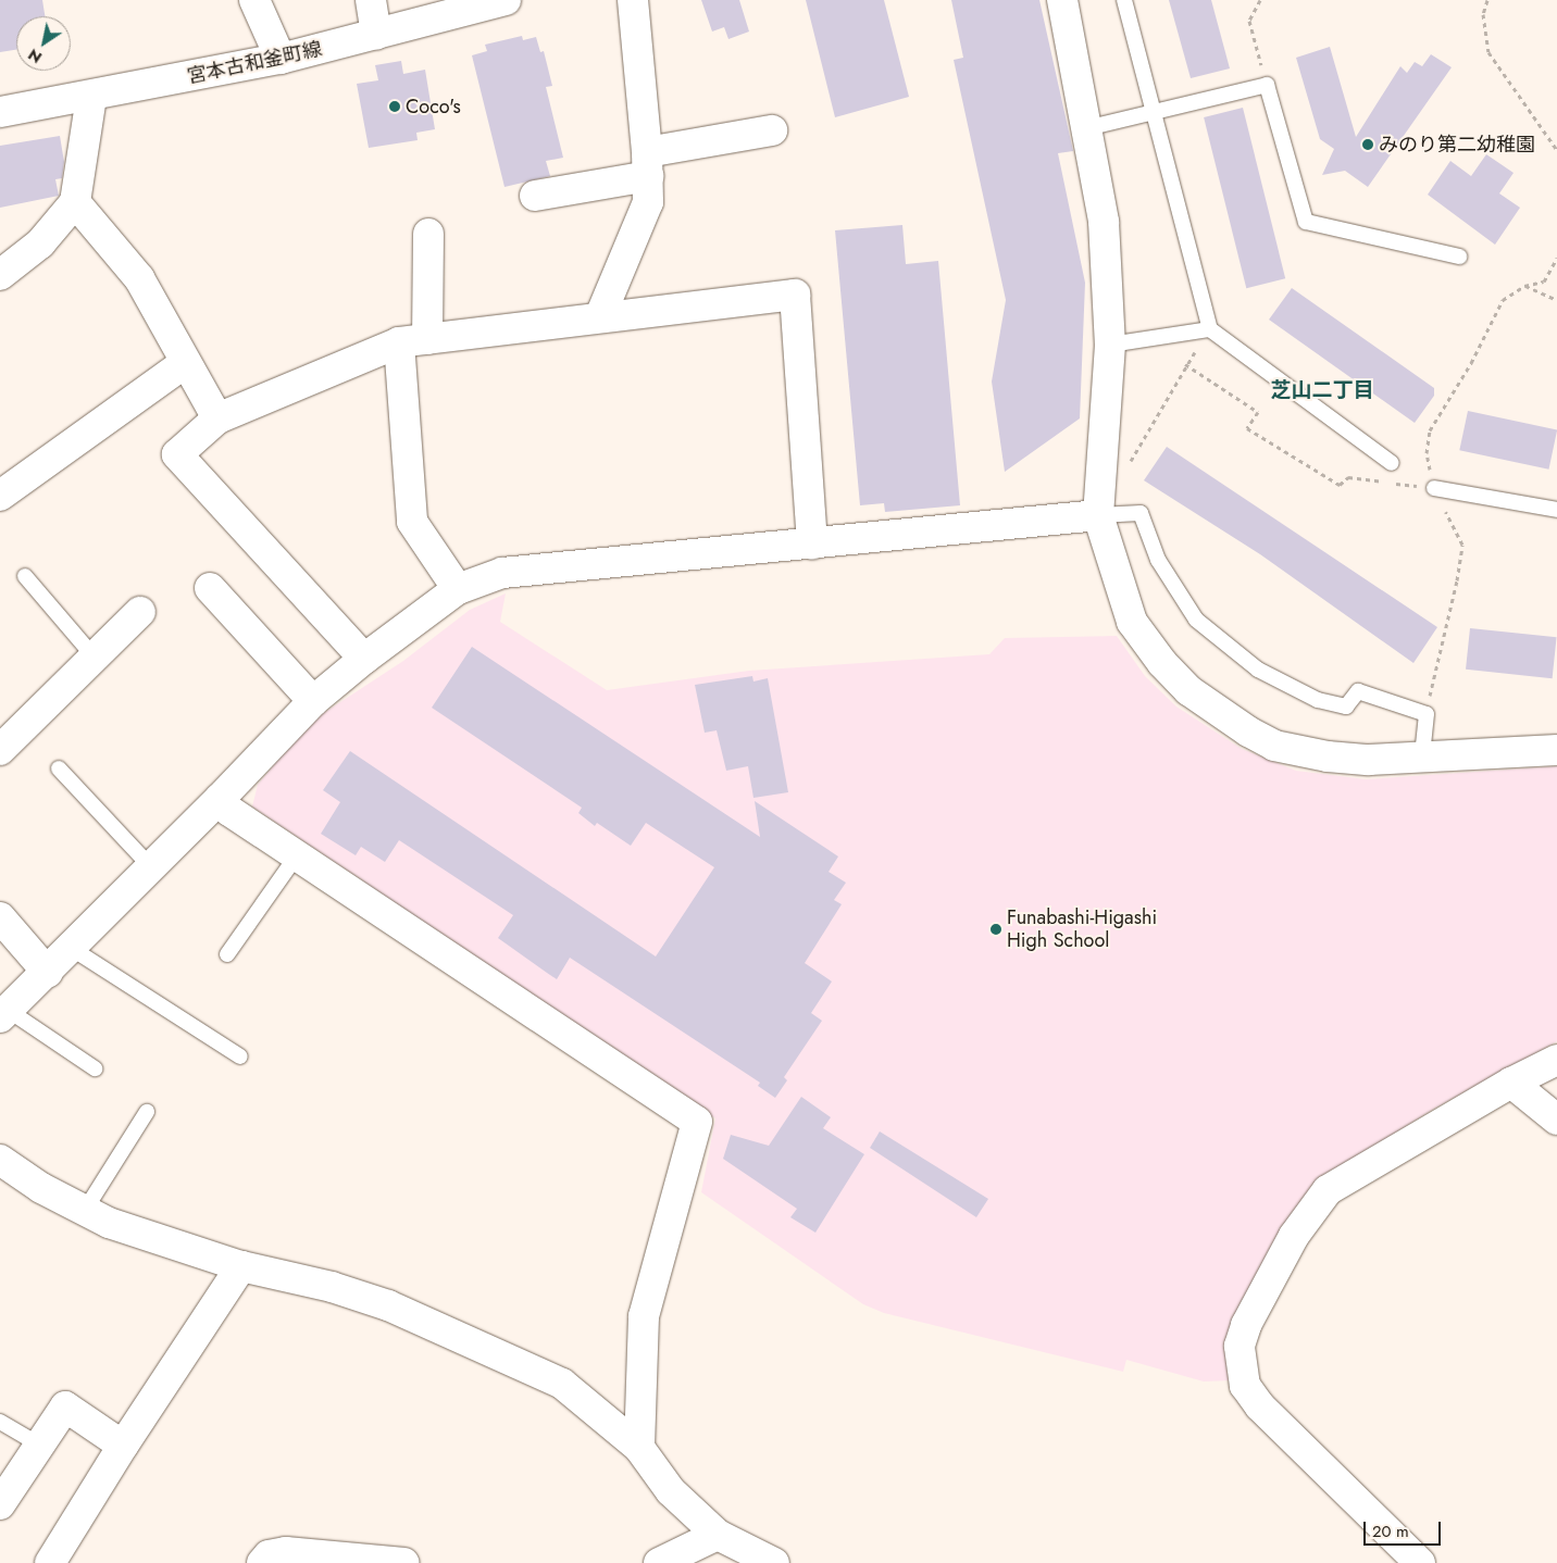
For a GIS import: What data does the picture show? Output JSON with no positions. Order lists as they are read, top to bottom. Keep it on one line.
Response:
{"streets":{"street":["宮本古和釜町線"]},"districts":["芝山二丁目"],"places":["Coco's","みのり第二幼稚園","Funabashi-Higashi High School"],"scale_bar":"20 m","north":"bottom left"}
